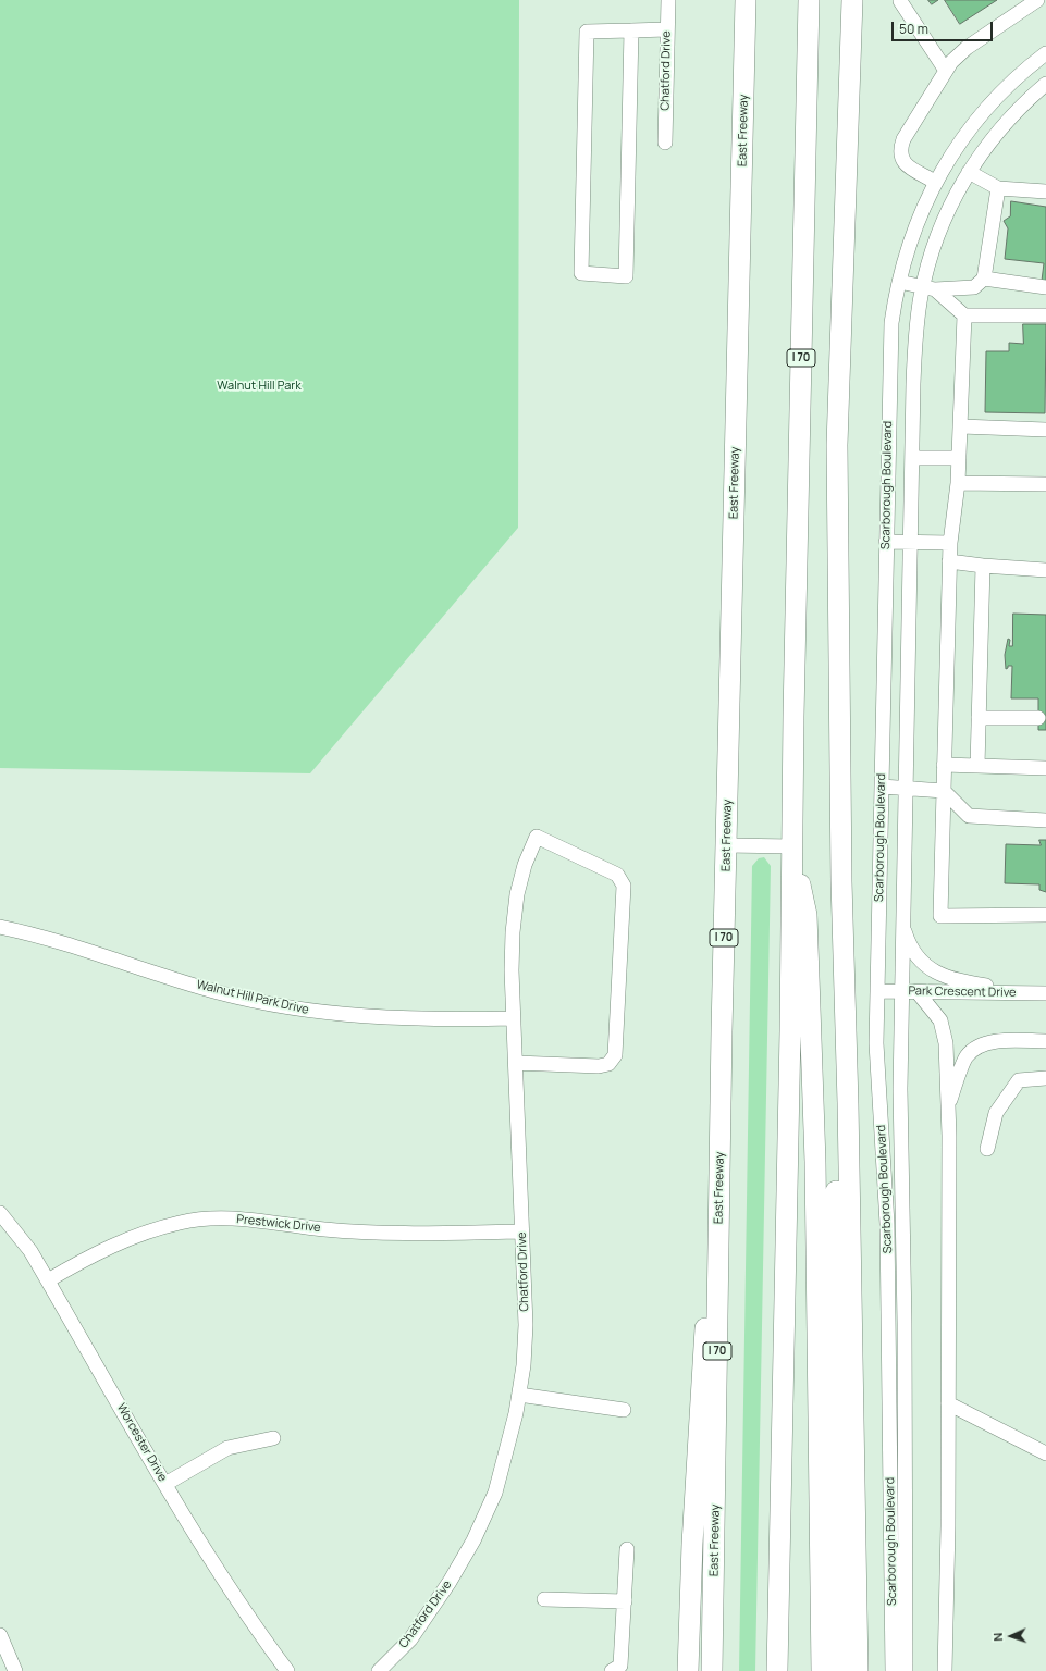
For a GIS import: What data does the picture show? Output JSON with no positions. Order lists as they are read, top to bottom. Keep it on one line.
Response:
{"streets":{"highway":["East Freeway","I 70"],"street":["Chatford Drive","Scarborough Boulevard","Park Crescent Drive","Walnut Hill Park Drive","Prestwick Drive","Worcester Drive"]},"crossings":[["Chatford Drive","Walnut Hill Park Drive"],["Chatford Drive","Prestwick Drive"],["Scarborough Boulevard","Park Crescent Drive"],["Prestwick Drive","Worcester Drive"]],"parks":["Walnut Hill Park"],"scale_bar":"50 m","north":"left"}
